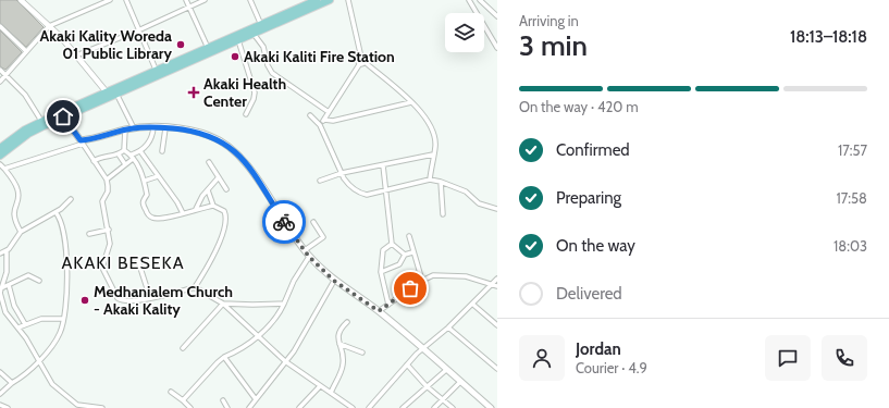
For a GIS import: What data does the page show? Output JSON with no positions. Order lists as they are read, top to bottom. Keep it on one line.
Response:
{"districts":["AKAKI BESEKA"],"places":{"other":["Akaki Kality Woreda 01 Public Library","Akaki Kaliti Fire Station","Medhanialem Church - Akaki Kality"],"health":["Akaki Health Center"]},"page":{"heading":["3 min","Arriving in","18:13–18:18"],"panel":["Jordan","Courier · 4.9"],"bar":"On the way · 420 m","list":[["Confirmed","17:57"],["Preparing","17:58"],["On the way","18:03"],"Delivered"]}}
